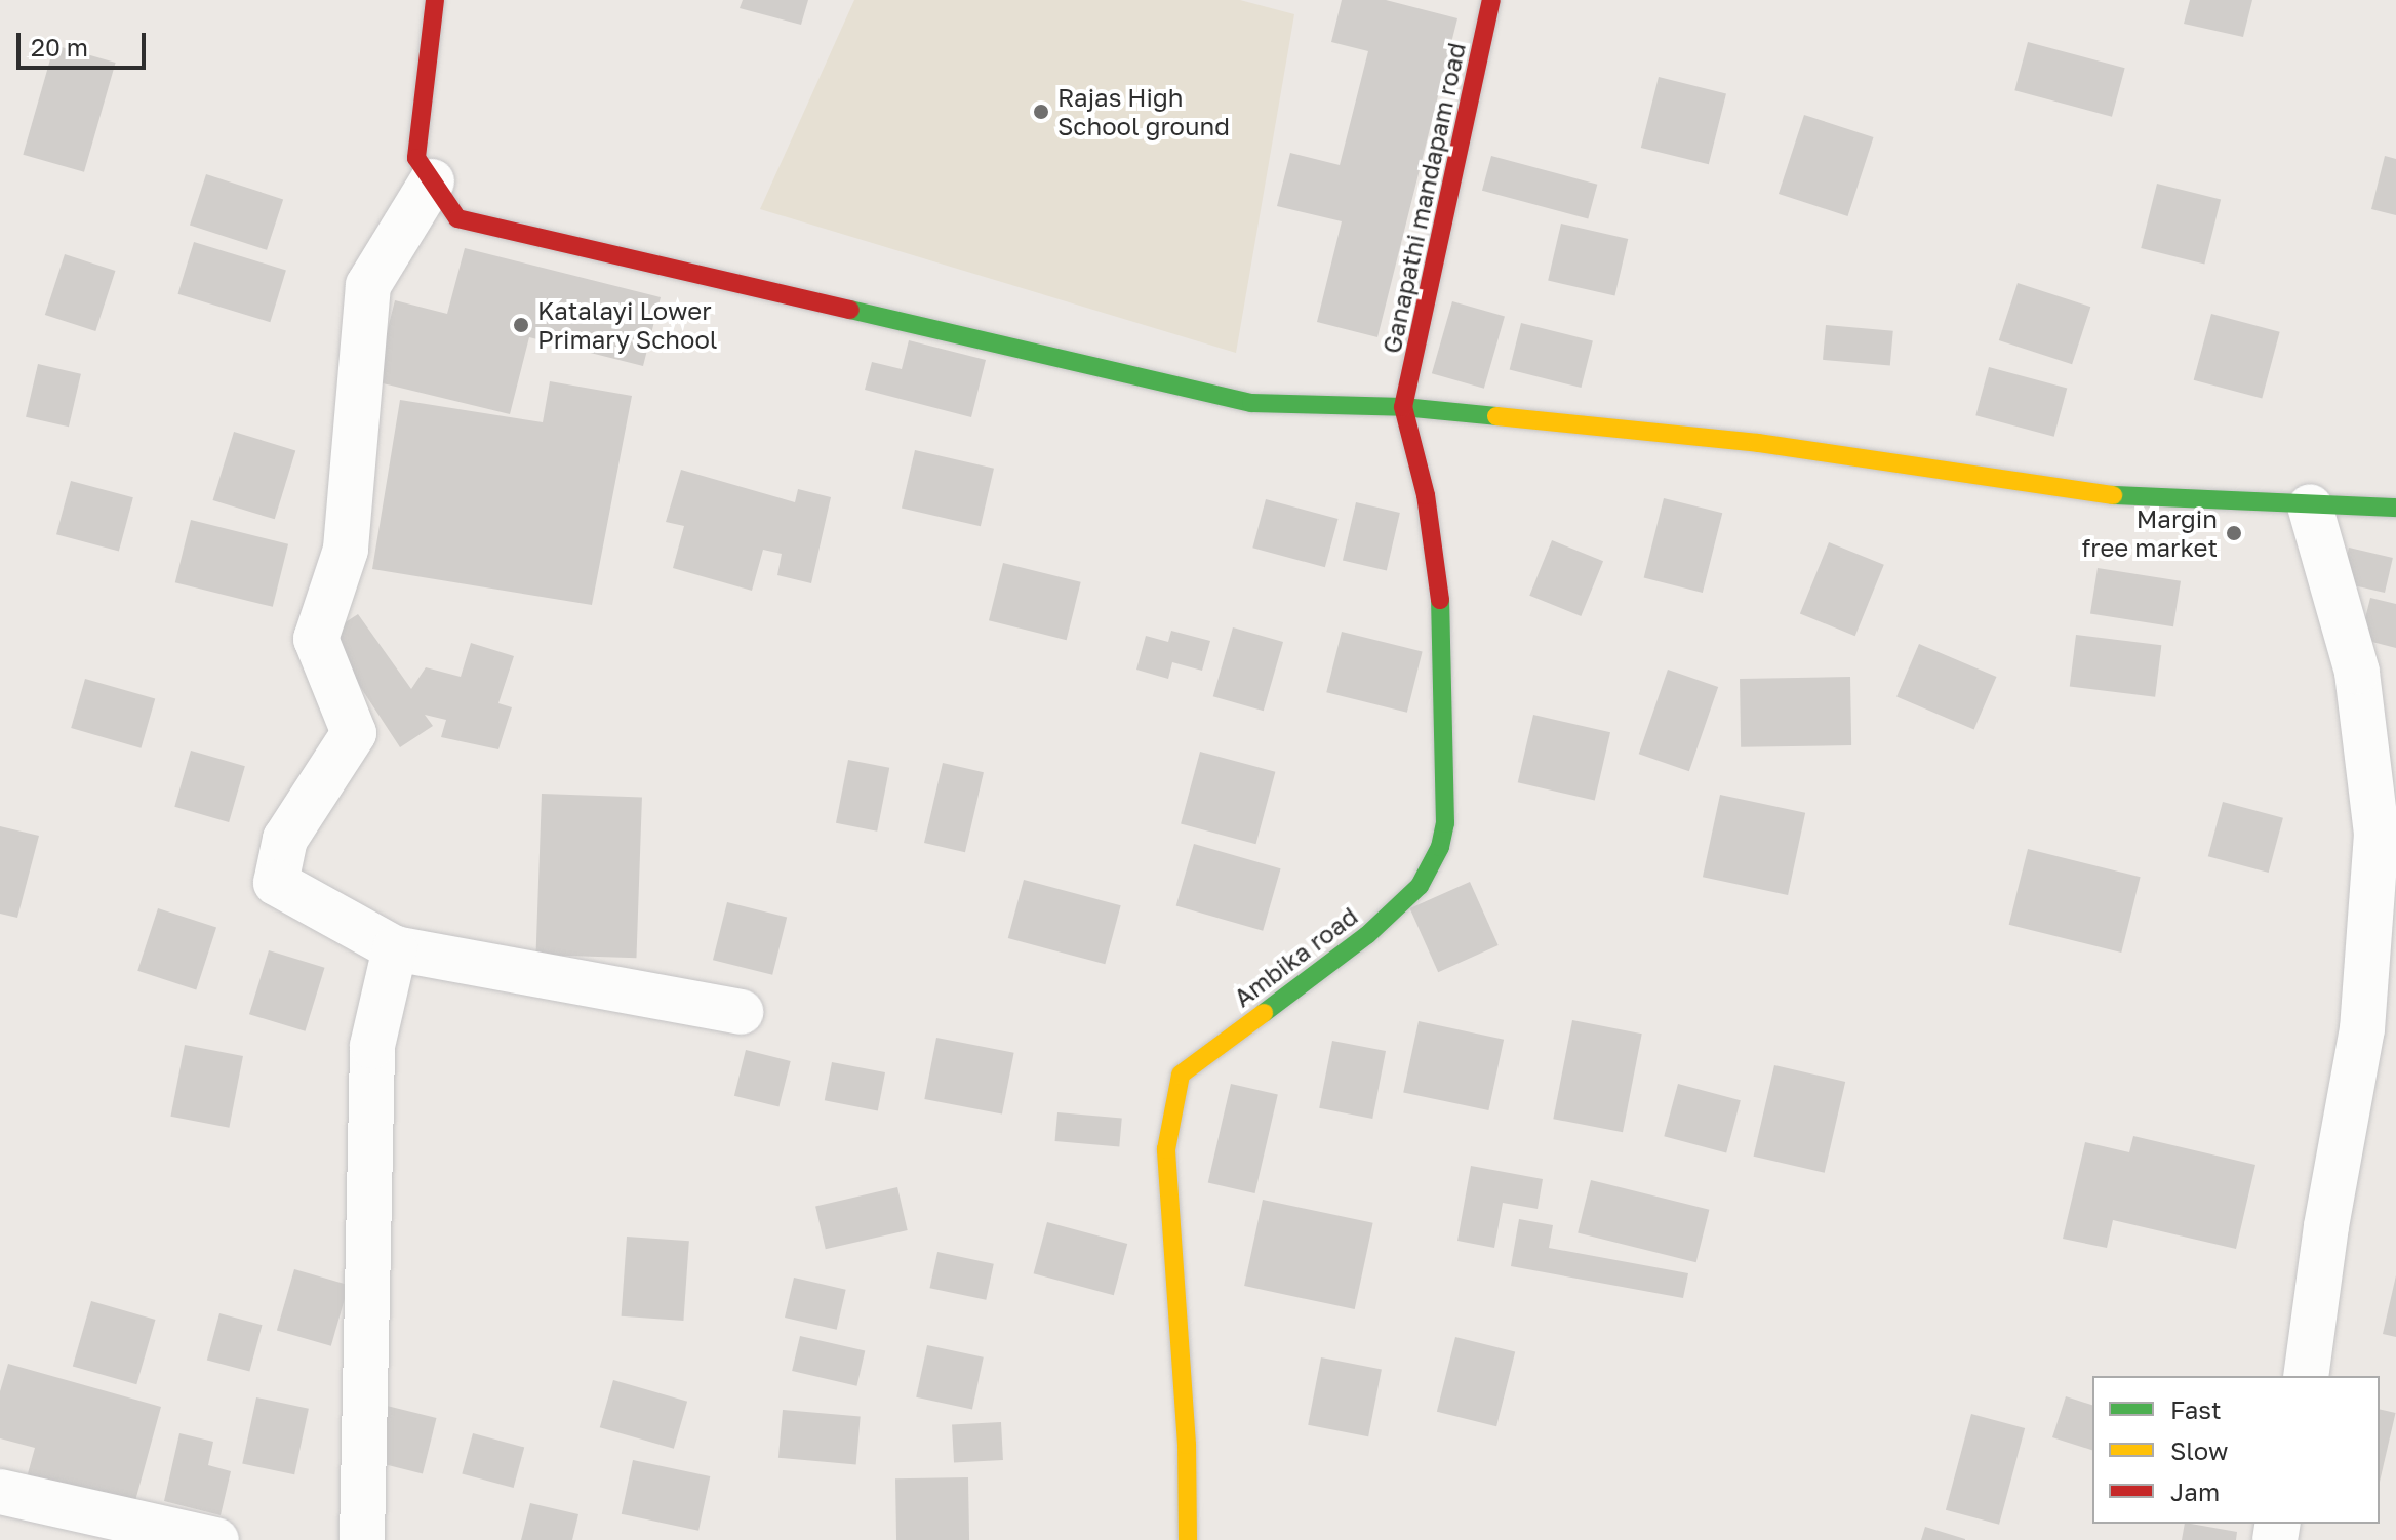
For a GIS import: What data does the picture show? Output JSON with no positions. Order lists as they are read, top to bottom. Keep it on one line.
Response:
{"streets":{"street":["Ganapathi mandapam road","Ambika road"]},"crossings":[["Ganapathi mandapam road","Ambika road"]],"places":["Rajas High School ground","Katalayi Lower Primary School","Margin free market"],"legend":["Fast","Slow","Jam"],"scale_bar":"20 m"}
